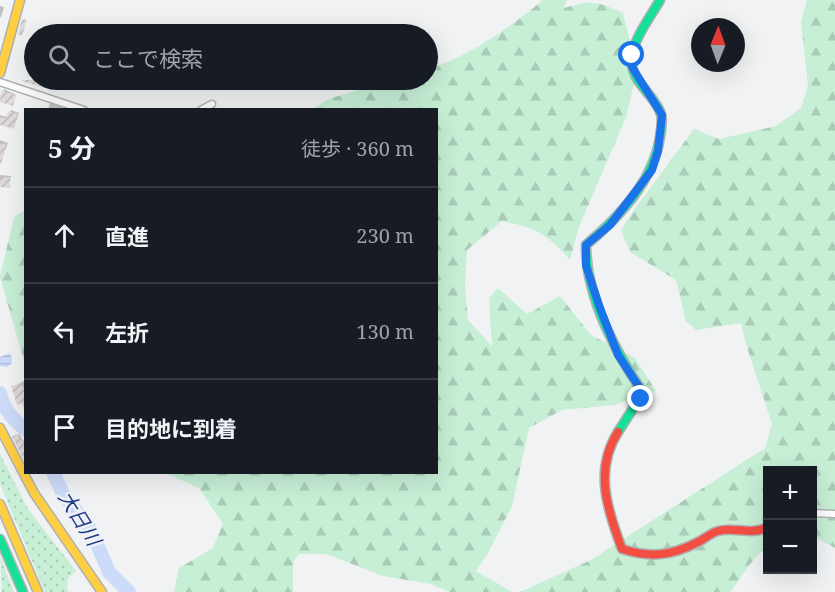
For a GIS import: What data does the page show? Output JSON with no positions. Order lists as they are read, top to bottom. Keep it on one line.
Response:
{"water":["大日川"],"north":"top","page":{"search":"ここで検索","heading":["5 分","徒歩 · 360 m"],"list":[["直進","230 m"],["左折","130 m"],"目的地に到着"],"map_buttons":["+","−"]}}
